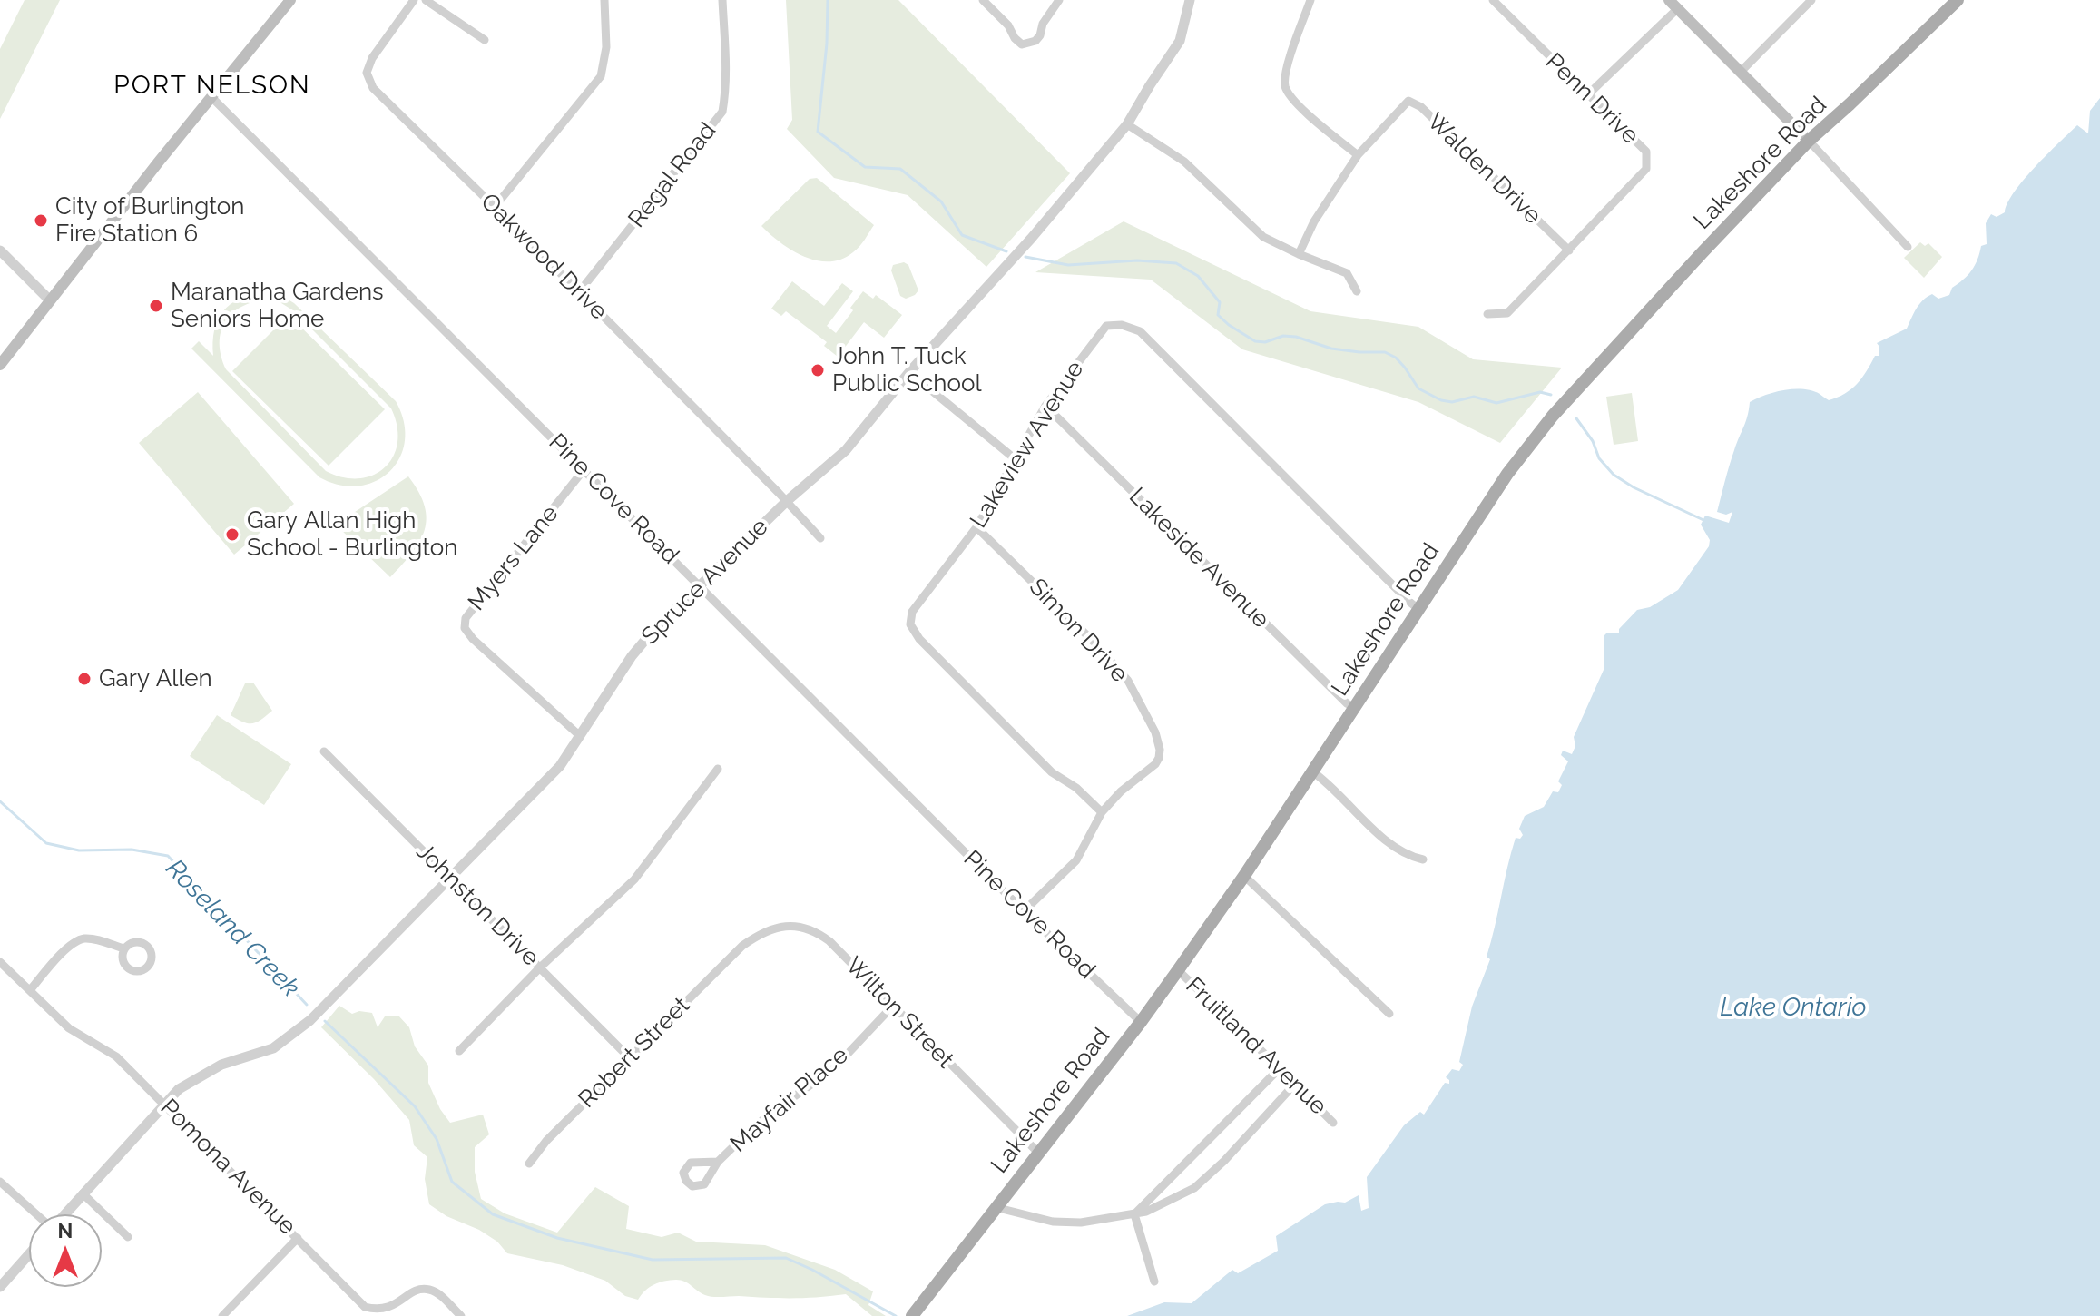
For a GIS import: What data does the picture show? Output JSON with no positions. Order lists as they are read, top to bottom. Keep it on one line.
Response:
{"streets":{"main road":["Lakeshore Road"],"street":["Penn Drive","Walden Drive","Regal Road","Oakwood Drive","Lakeview Avenue","Pine Cove Road","Myers Lane","Lakeside Avenue","Spruce Avenue","Simon Drive","Johnston Drive","Wilton Street","Fruitland Avenue","Robert Street","Mayfair Place","Pomona Avenue"]},"crossings":[["Penn Drive","Walden Drive"],["Lakeshore Road","Lakeview Avenue"],["Lakeshore Road","Pine Cove Road"],["Lakeshore Road","Lakeside Avenue"],["Lakeshore Road","Wilton Street"],["Lakeshore Road","Fruitland Avenue"],["Regal Road","Oakwood Drive"],["Oakwood Drive","Spruce Avenue"],["Lakeview Avenue","Lakeside Avenue"],["Lakeview Avenue","Simon Drive"],["Pine Cove Road","Myers Lane"],["Pine Cove Road","Spruce Avenue"],["Pine Cove Road","Simon Drive"],["Myers Lane","Spruce Avenue"],["Spruce Avenue","Johnston Drive"],["Spruce Avenue","Pomona Avenue"],["Johnston Drive","Robert Street"],["Wilton Street","Robert Street"],["Wilton Street","Mayfair Place"]],"districts":["PORT NELSON"],"water":["Roseland Creek","Lake Ontario"],"places":["City of Burlington Fire Station 6","Maranatha Gardens Seniors Home","John T. Tuck Public School","Gary Allan High School - Burlington","Gary Allen"],"north":"top"}
